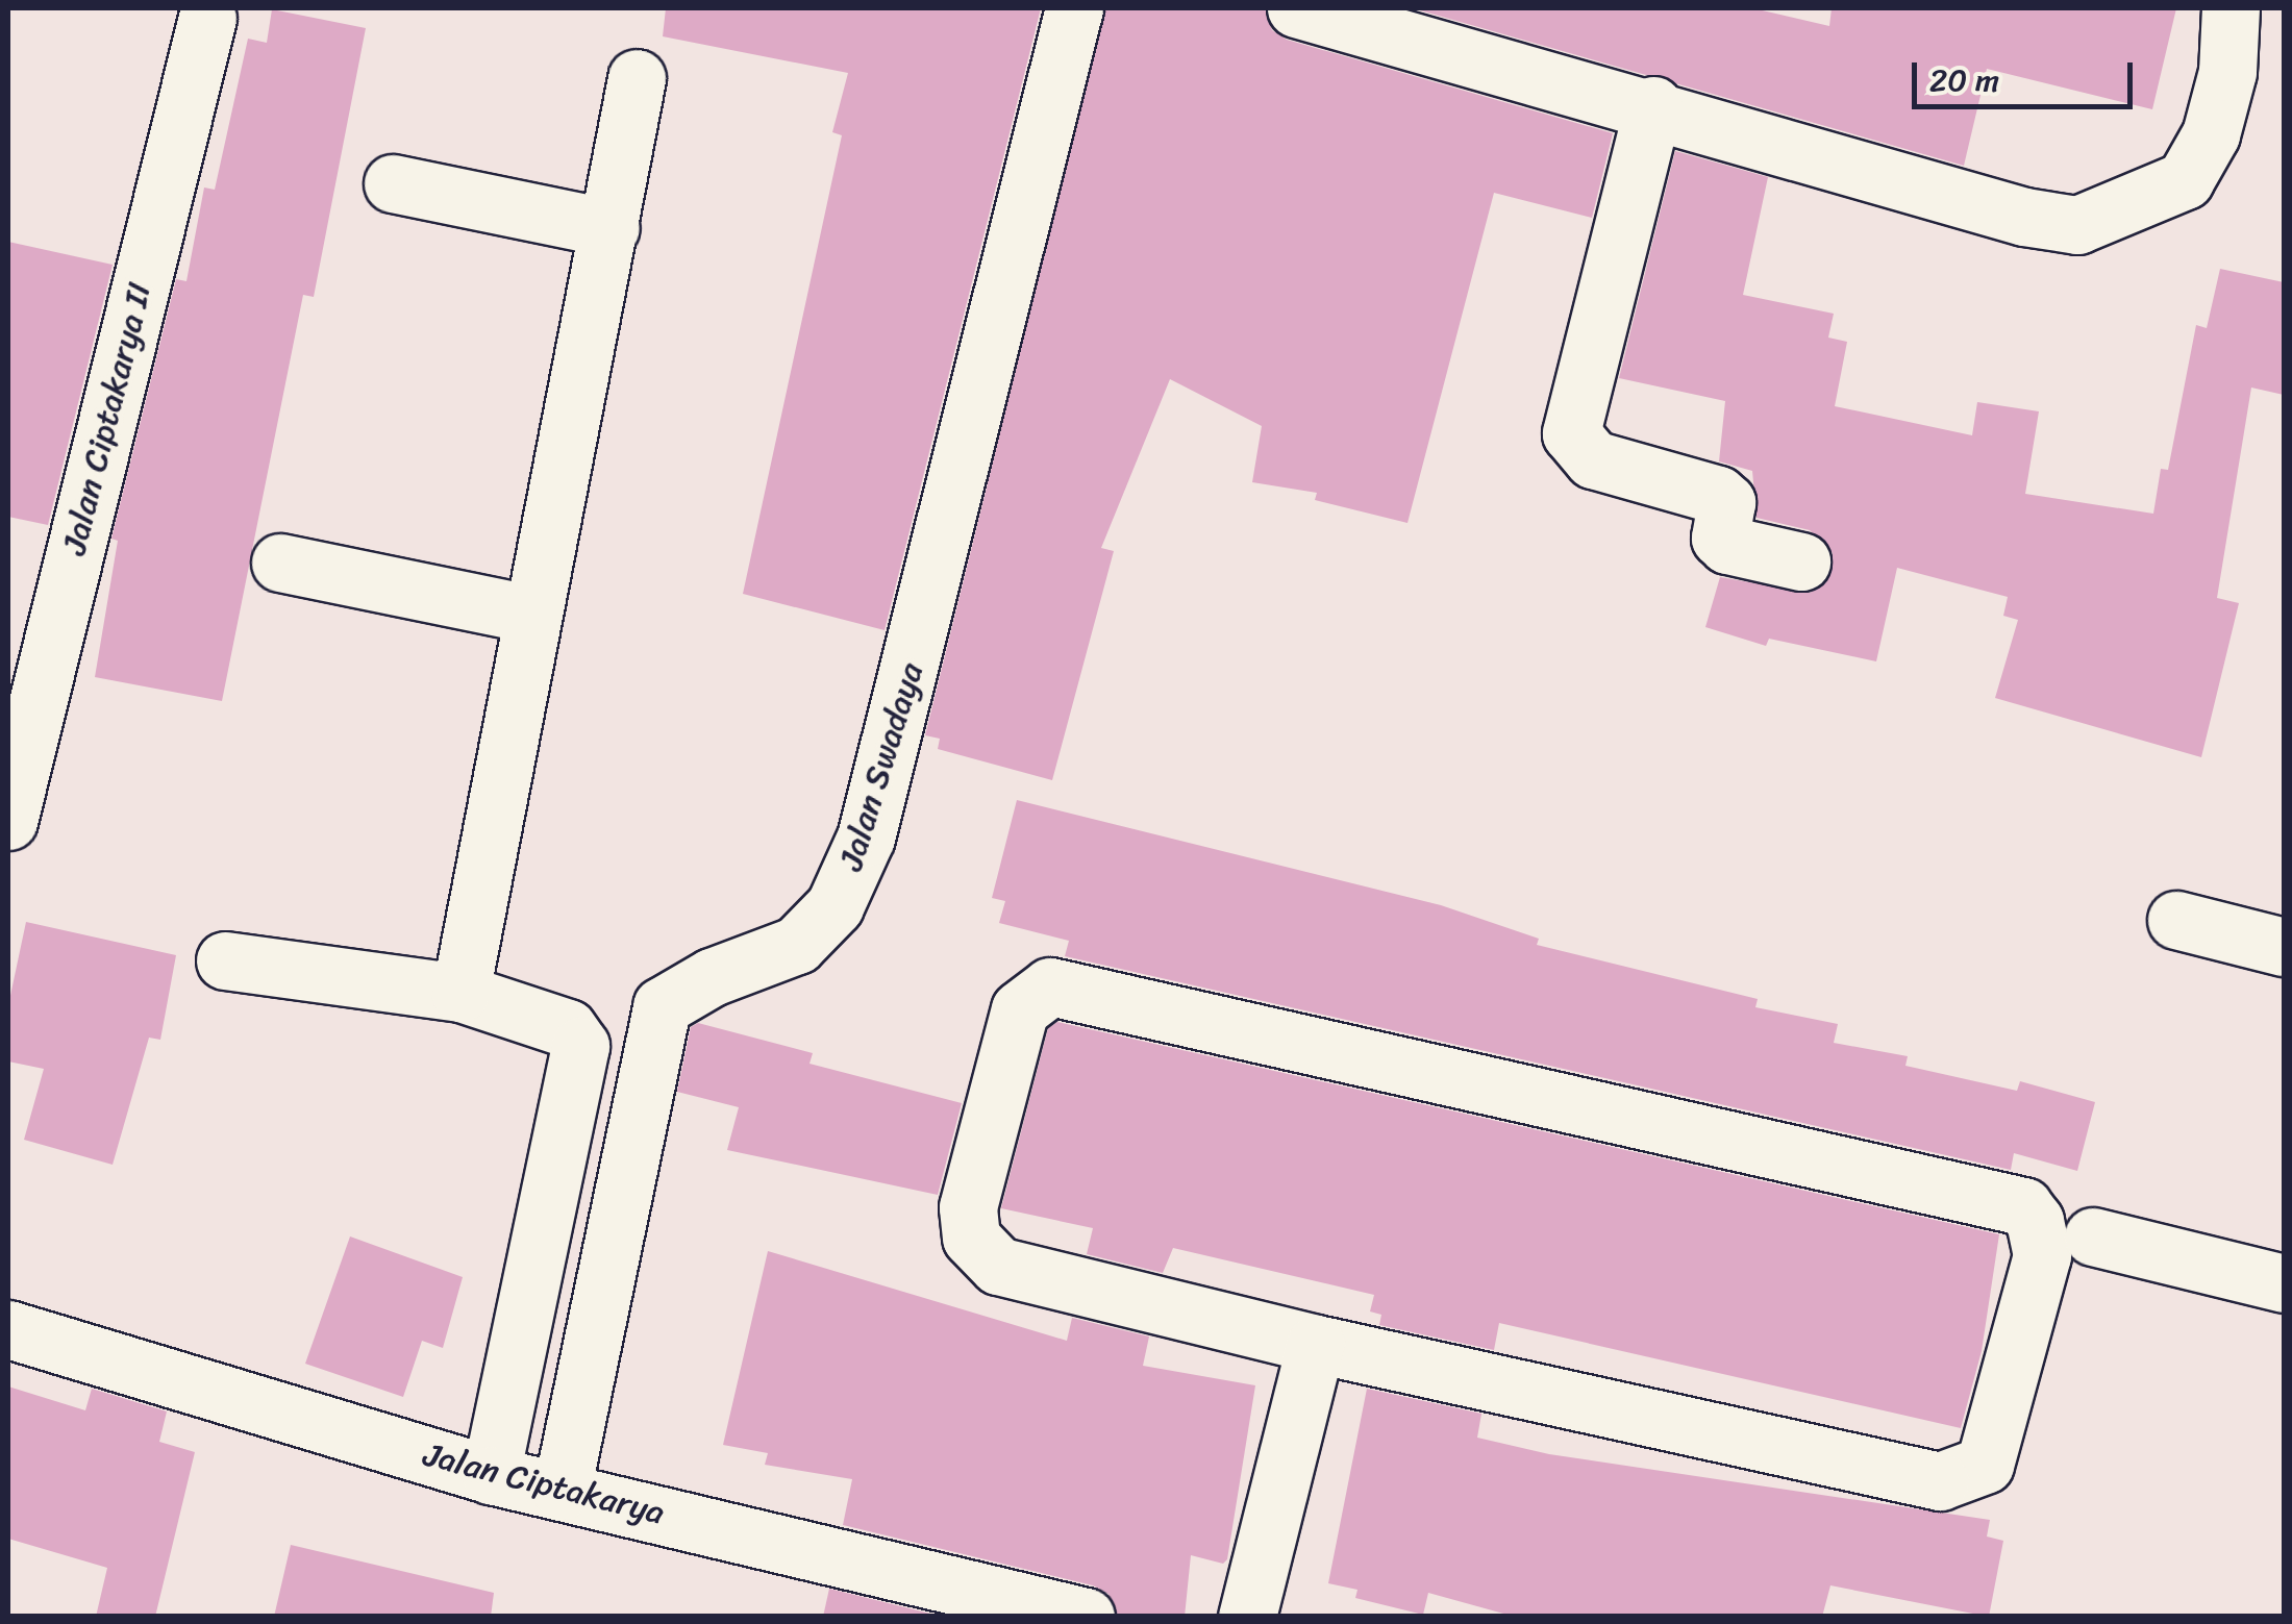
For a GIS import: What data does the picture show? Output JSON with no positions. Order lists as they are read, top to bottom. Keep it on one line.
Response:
{"streets":{"street":["Jalan Ciptakarya II","Jalan Swadaya","Jalan Ciptakarya"]},"crossings":[["Jalan Swadaya","Jalan Ciptakarya"]],"scale_bar":"20 m"}
